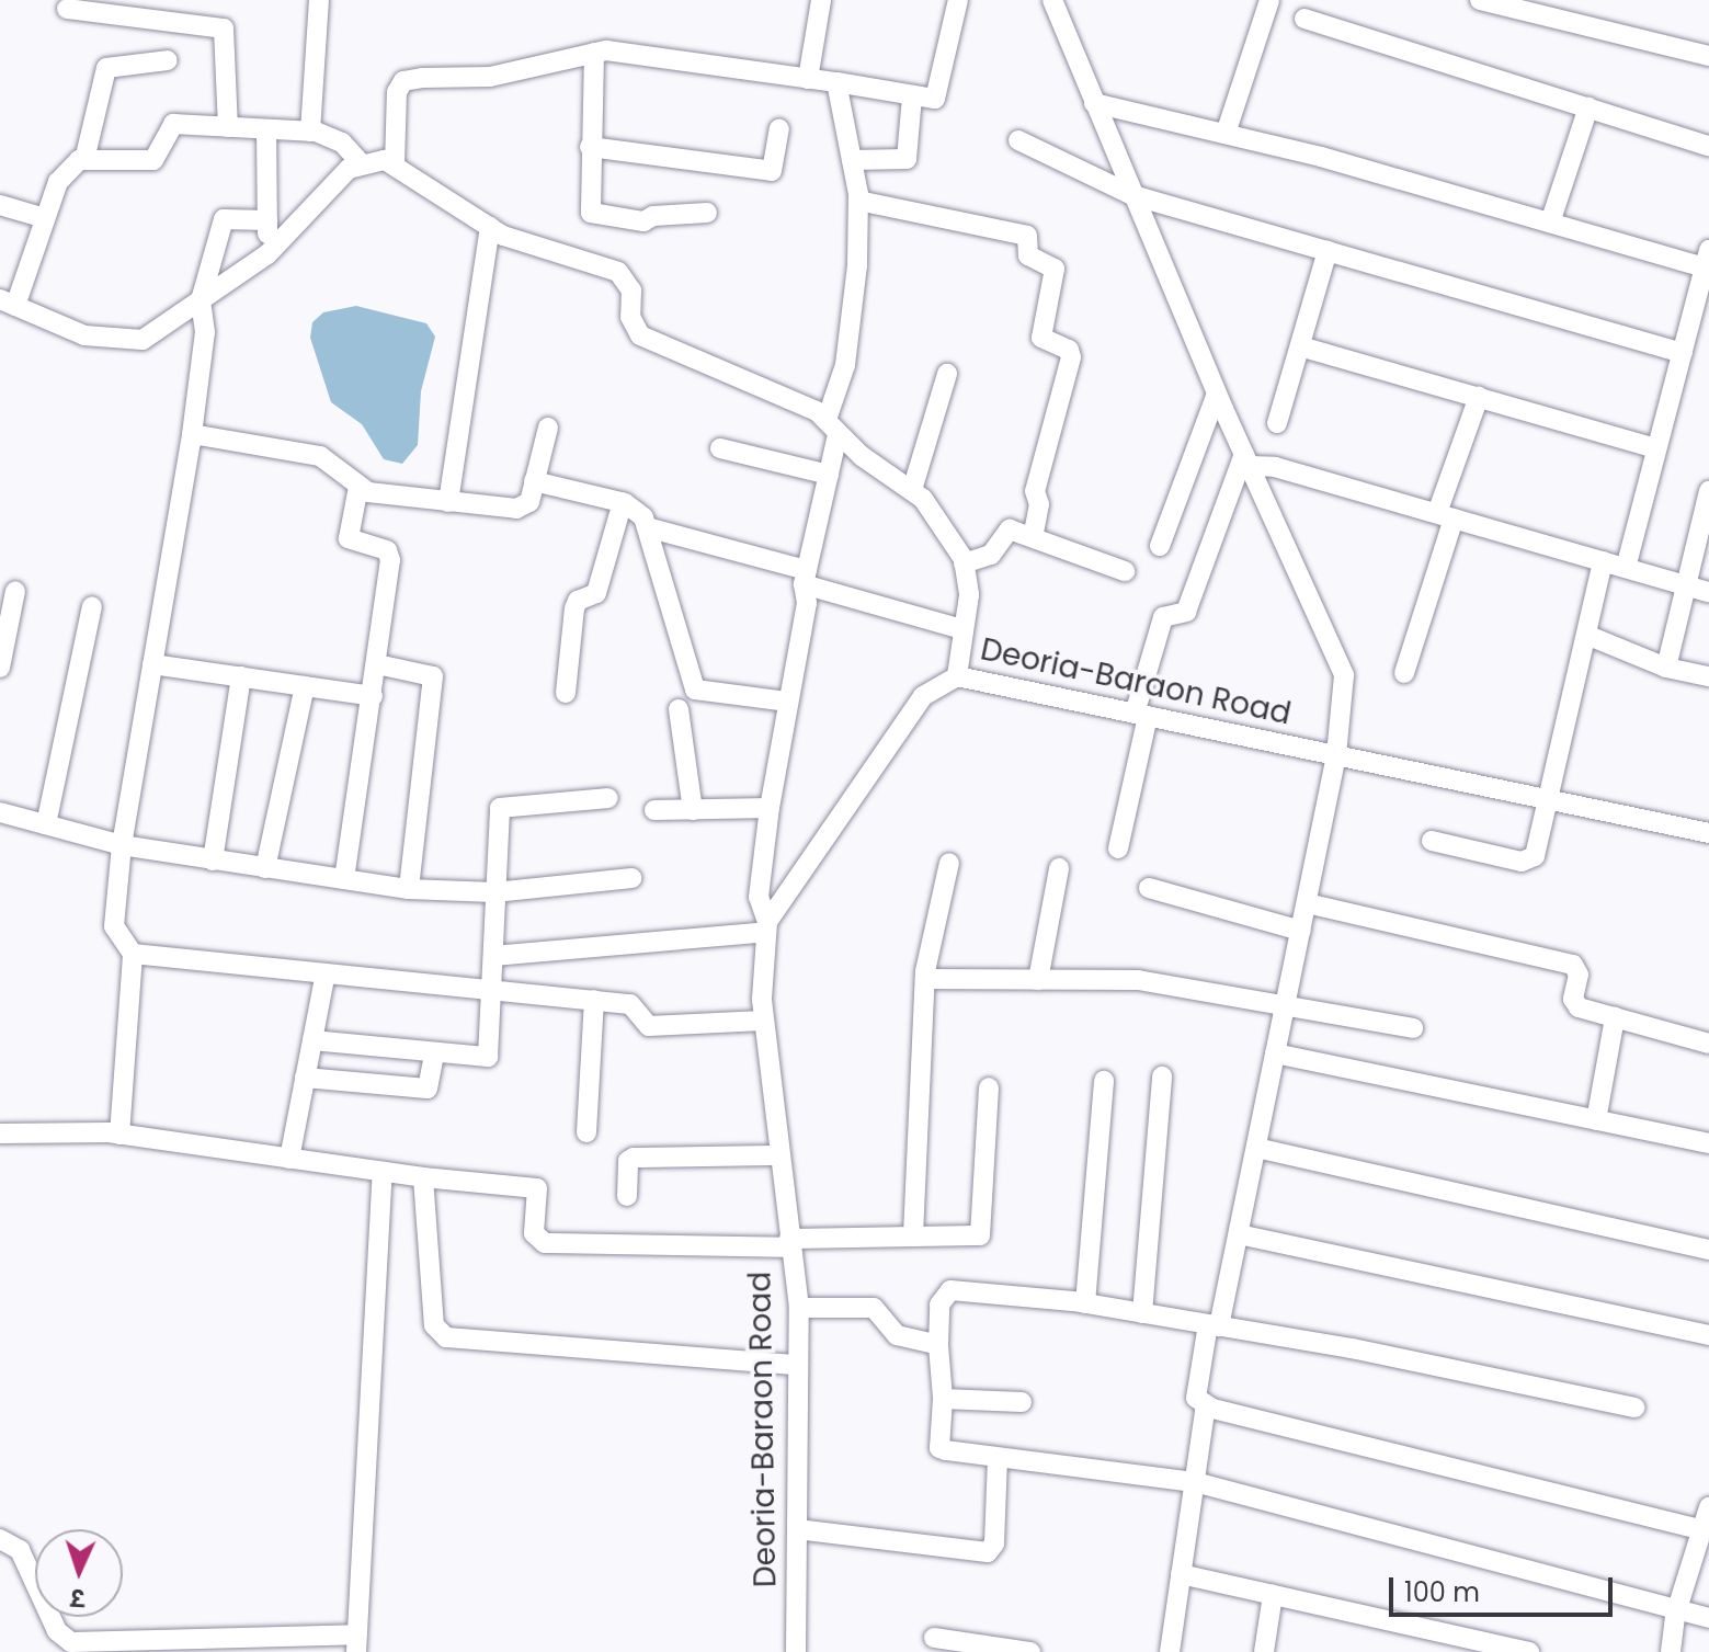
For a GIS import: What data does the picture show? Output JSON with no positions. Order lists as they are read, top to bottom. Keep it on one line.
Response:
{"streets":{"street":["Deoria-Baraon Road"]},"scale_bar":"100 m","north":"bottom"}
